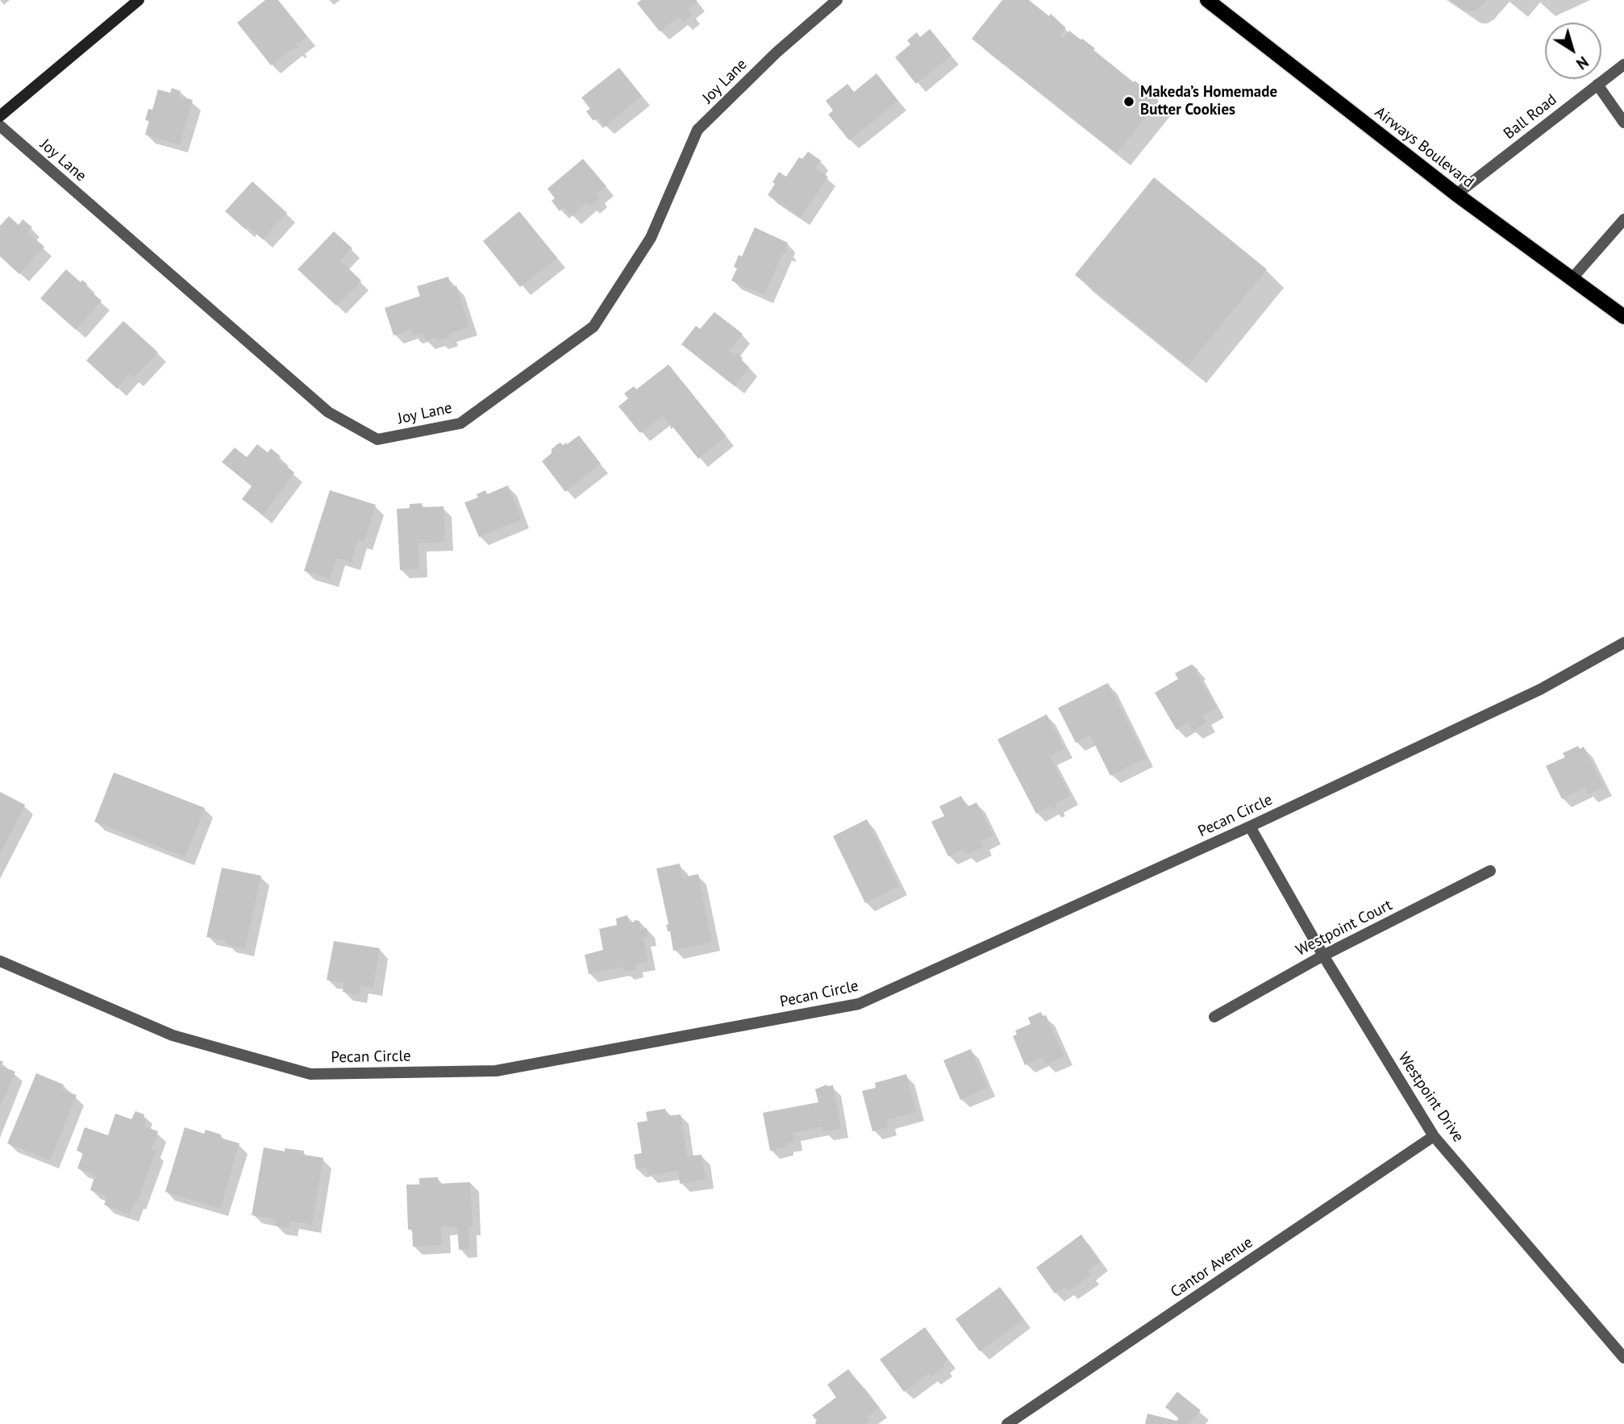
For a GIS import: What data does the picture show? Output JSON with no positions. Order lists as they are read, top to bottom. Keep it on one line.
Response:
{"streets":{"main road":["Airways Boulevard"],"street":["Joy Lane","Ball Road","Pecan Circle","Westpoint Court","Westpoint Drive","Cantor Avenue"]},"crossings":[["Ball Road","Airways Boulevard"],["Pecan Circle","Westpoint Drive"],["Westpoint Court","Westpoint Drive"],["Westpoint Drive","Cantor Avenue"]],"places":["Makeda’s Homemade Butter Cookies"],"north":"bottom right"}
